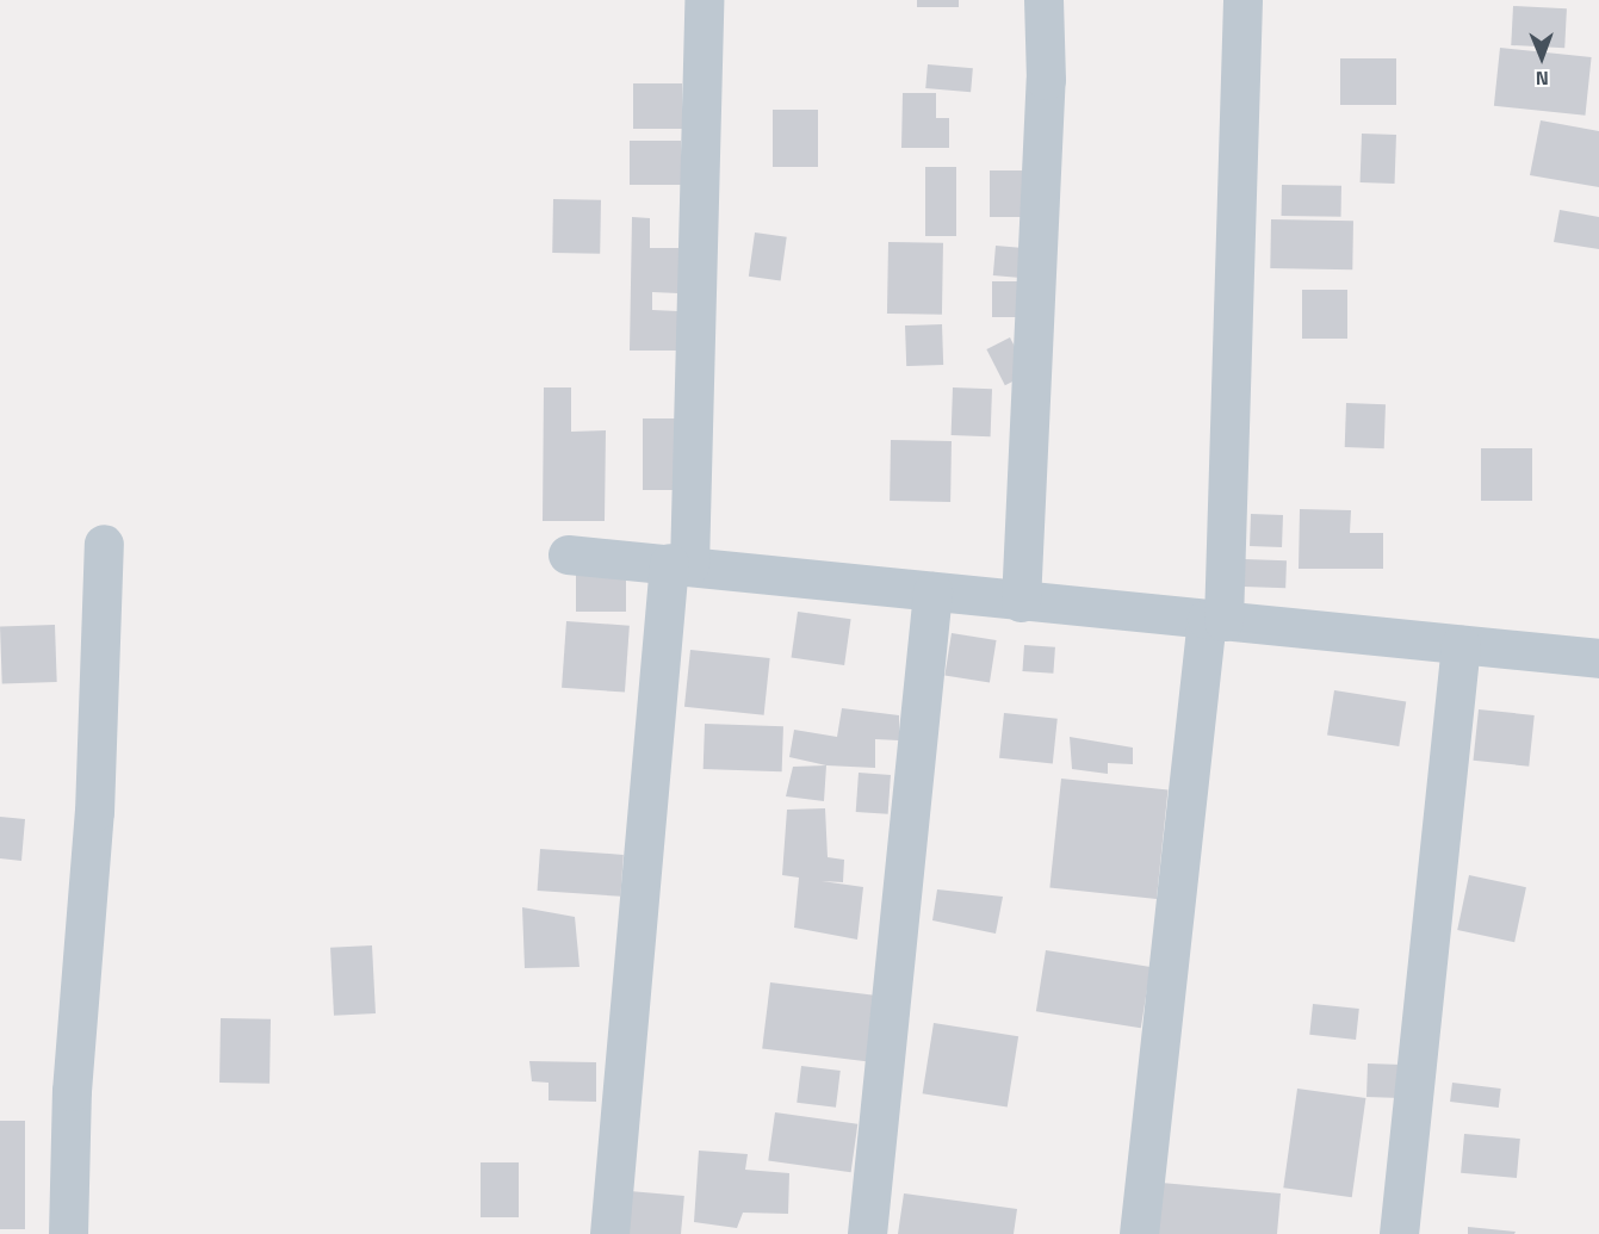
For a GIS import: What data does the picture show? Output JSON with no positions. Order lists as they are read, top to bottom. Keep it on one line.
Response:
{"north":"bottom"}
